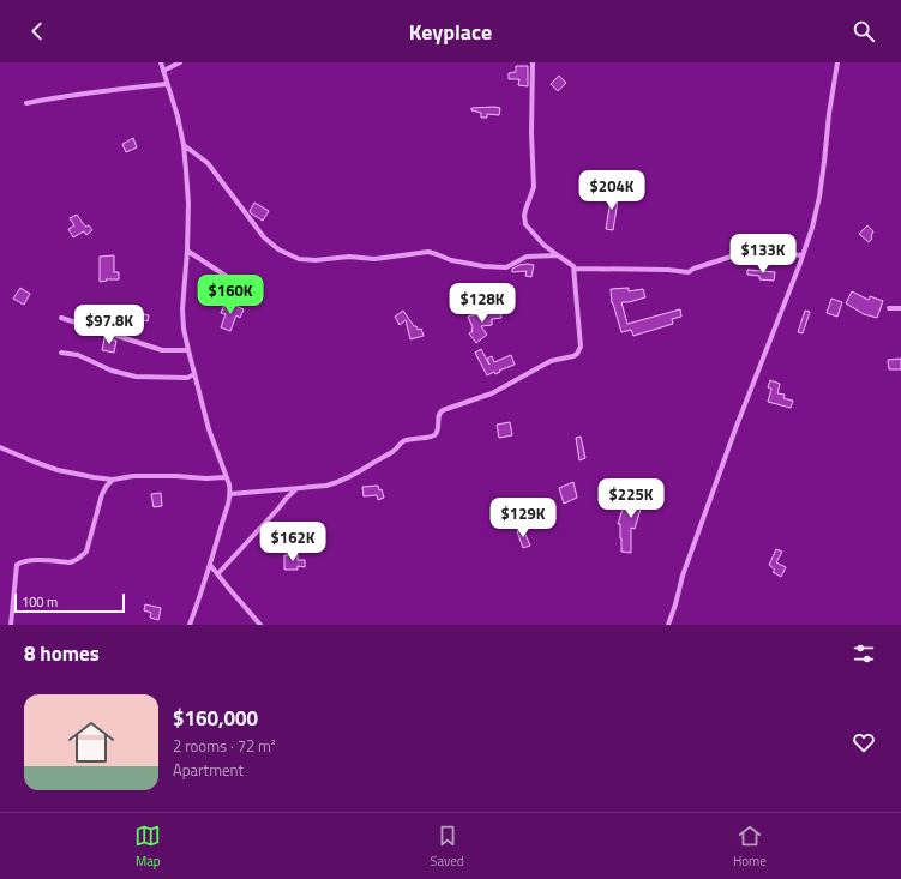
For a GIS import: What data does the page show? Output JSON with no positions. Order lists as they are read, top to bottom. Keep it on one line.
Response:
{"scale_bar":"100 m","page":{"header":"Keyplace","price":["$204K","$133K","$160K","$128K","$97.8K","$225K","$129K","$162K"],"scale":"100 m","heading":"8 homes","list":[{"name":"$160,000","note":"2 rooms · 72 m² · Apartment"}],"tabs":["Map","Saved","Home"]}}
